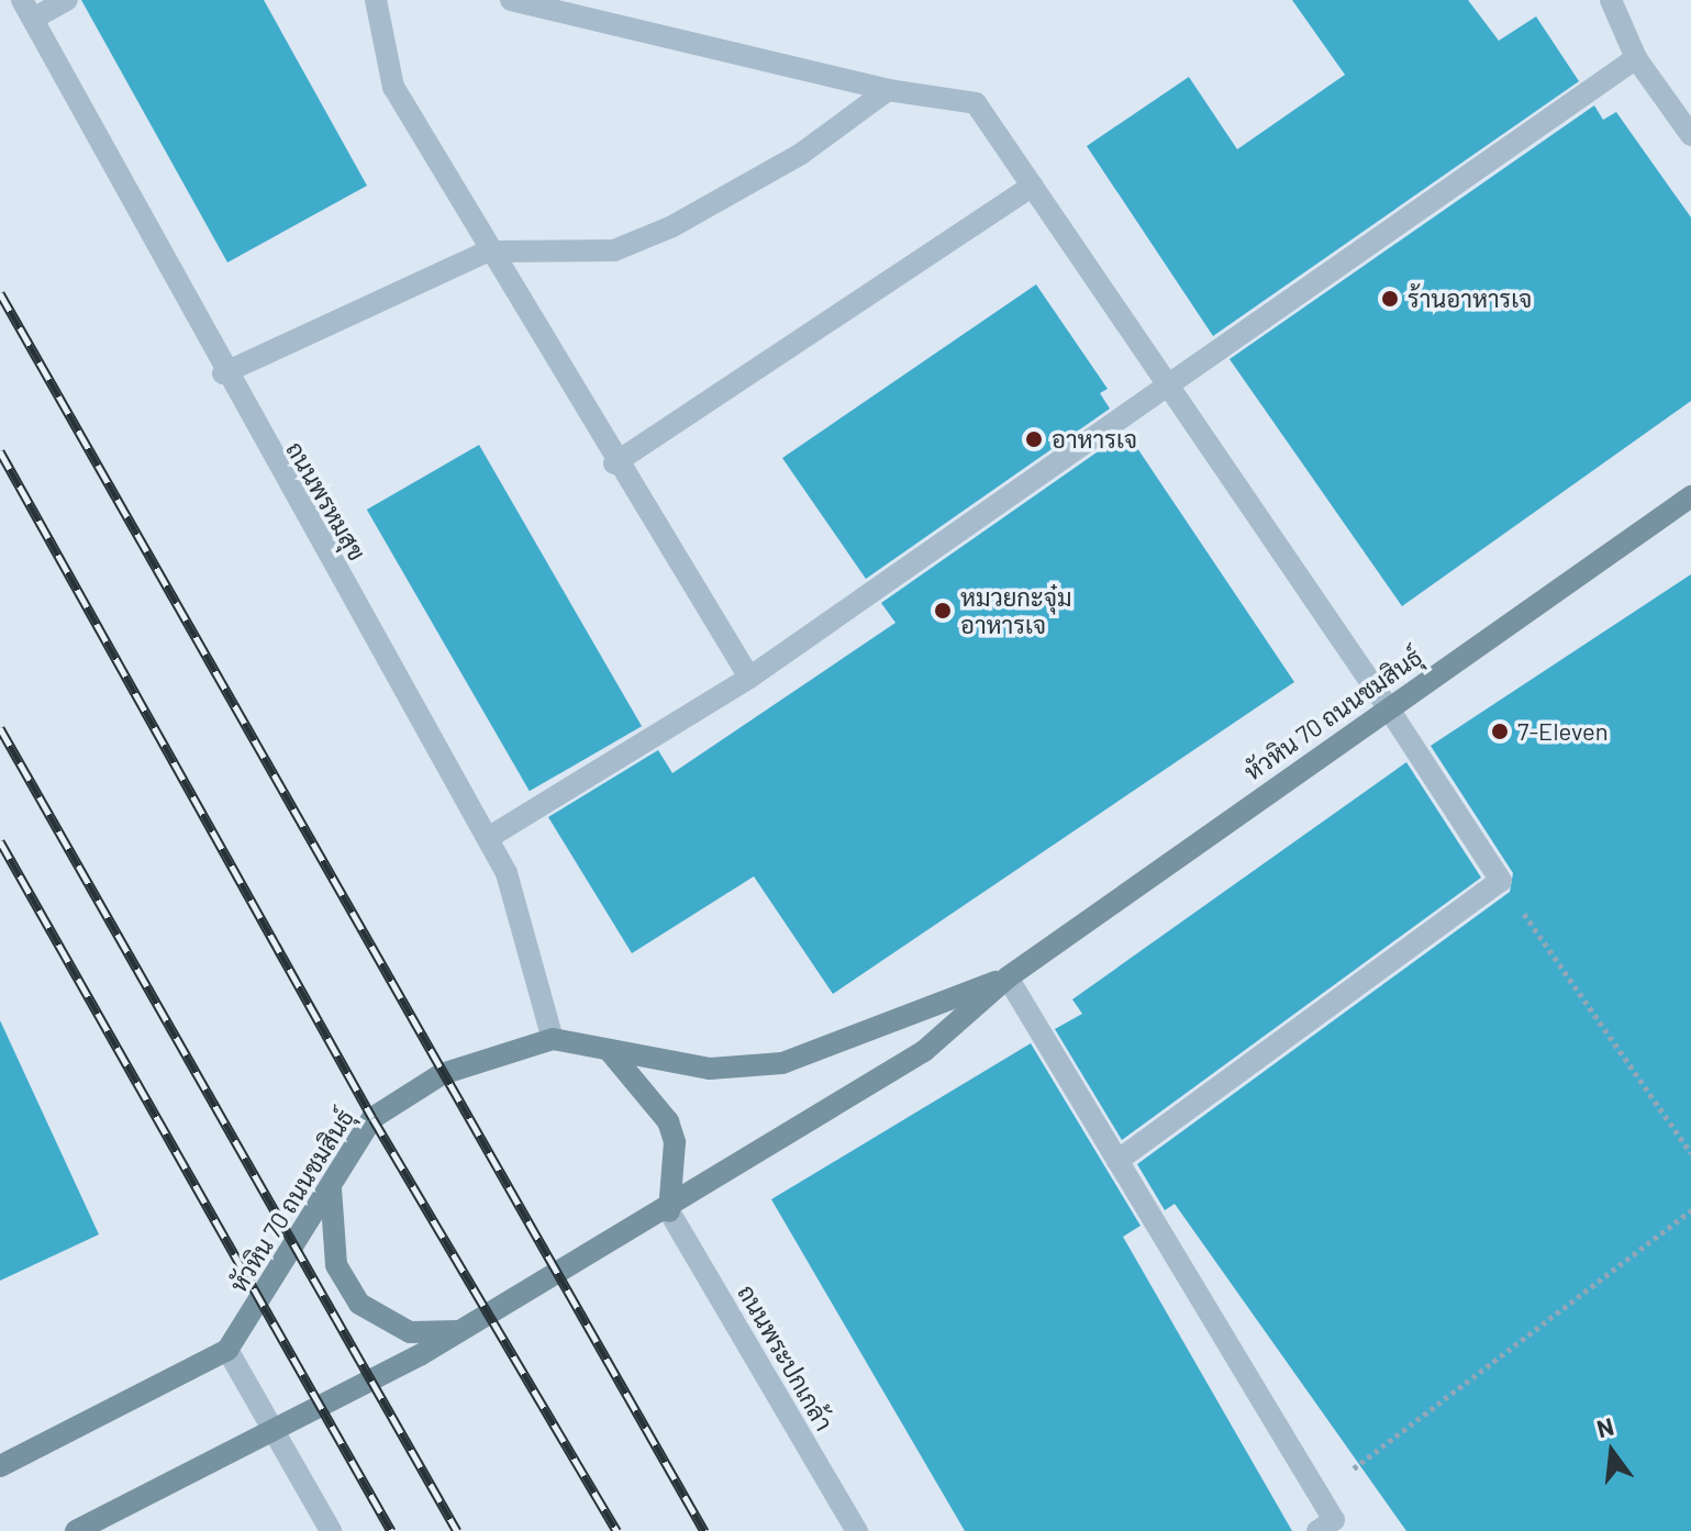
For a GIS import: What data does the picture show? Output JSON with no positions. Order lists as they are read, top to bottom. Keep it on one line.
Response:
{"streets":{"main road":["หัวหิน 70 ถนนชมสินธุ์"],"street":["ถนนพรหมสุข","ถนนพระปกเกล้า"]},"crossings":[["ถนนพรหมสุข","หัวหิน 70 ถนนชมสินธุ์"],["หัวหิน 70 ถนนชมสินธุ์","ถนนพระปกเกล้า"]],"places":["ร้านอาหารเจ","อาหารเจ","หมวยกะจุ๋ม อาหารเจ","7-Eleven"],"north":"top"}
